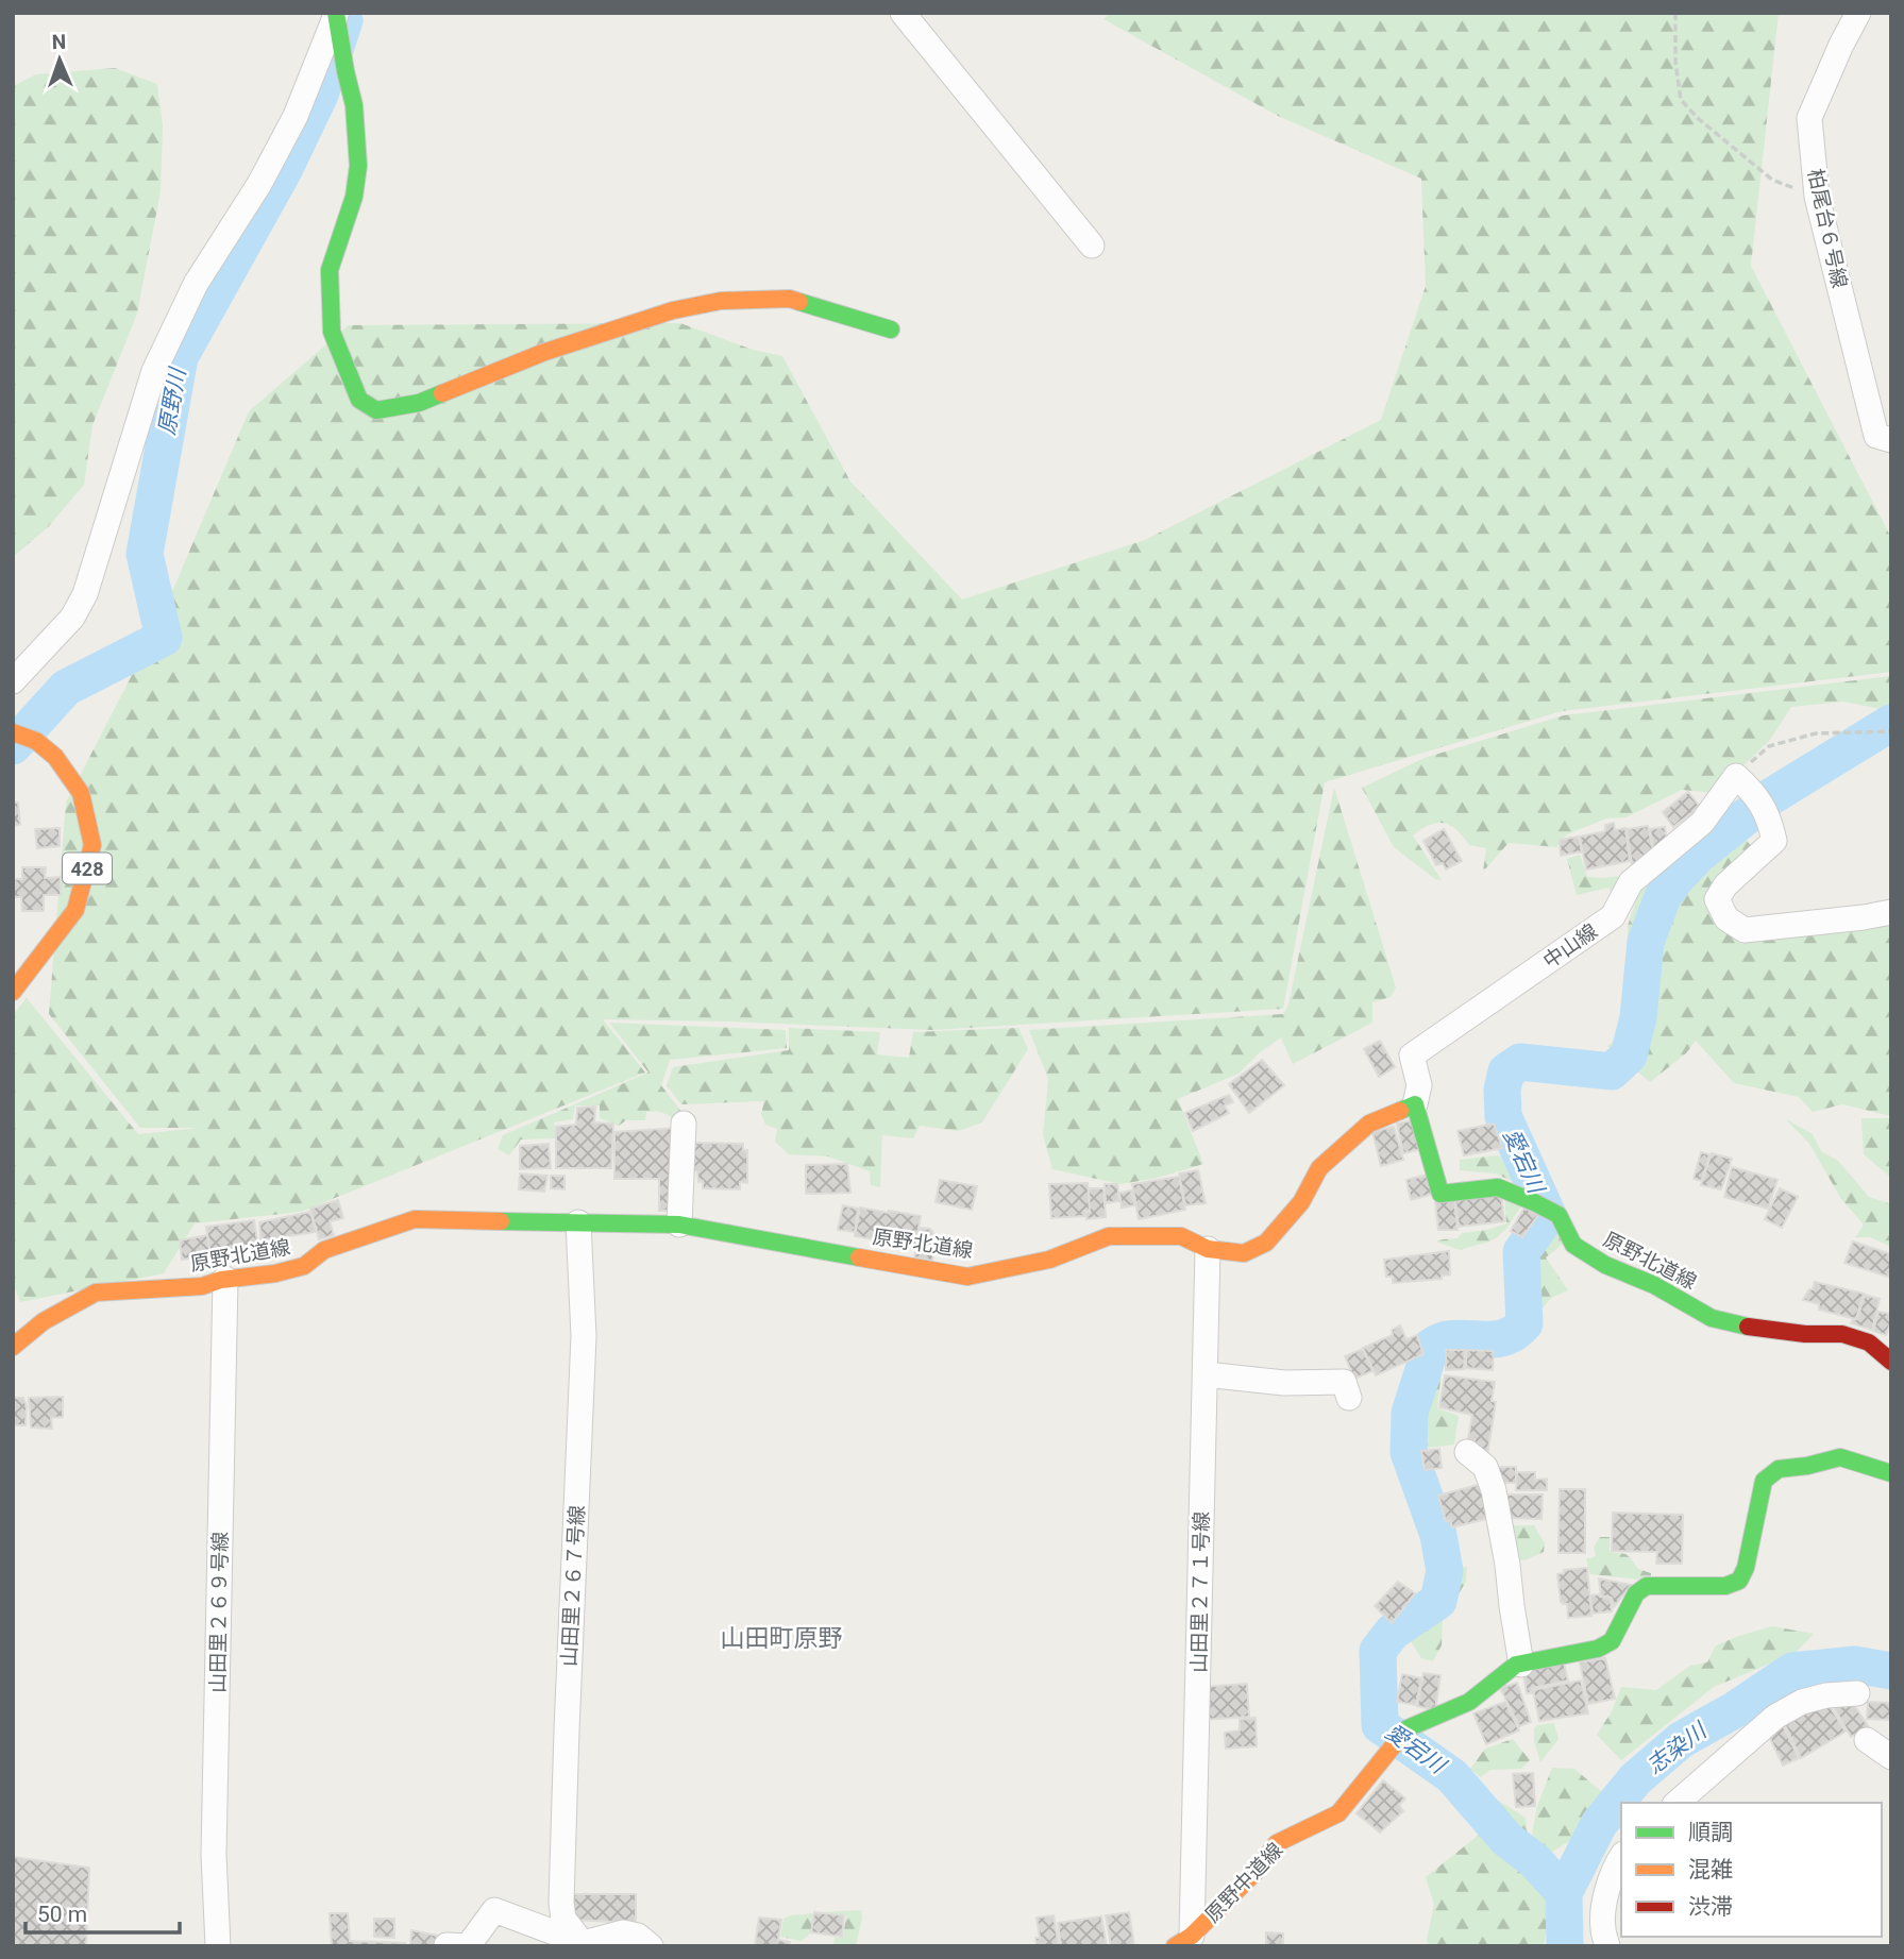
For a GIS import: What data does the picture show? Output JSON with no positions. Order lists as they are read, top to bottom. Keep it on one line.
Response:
{"streets":{"main road":["428","原野北道線","原野中道線"],"street":["柏尾台６号線","中山線","山田里２６７号線","山田里２７１号線","山田里２６９号線"]},"crossings":[["中山線","原野北道線"],["原野北道線","山田里２６７号線"],["原野北道線","山田里２７１号線"],["原野北道線","山田里２６９号線"],["山田里２７１号線","原野中道線"]],"districts":["山田町原野"],"water":["原野川","愛宕川","志染川"],"legend":["順調","混雑","渋滞"],"scale_bar":"50 m","north":"top"}
